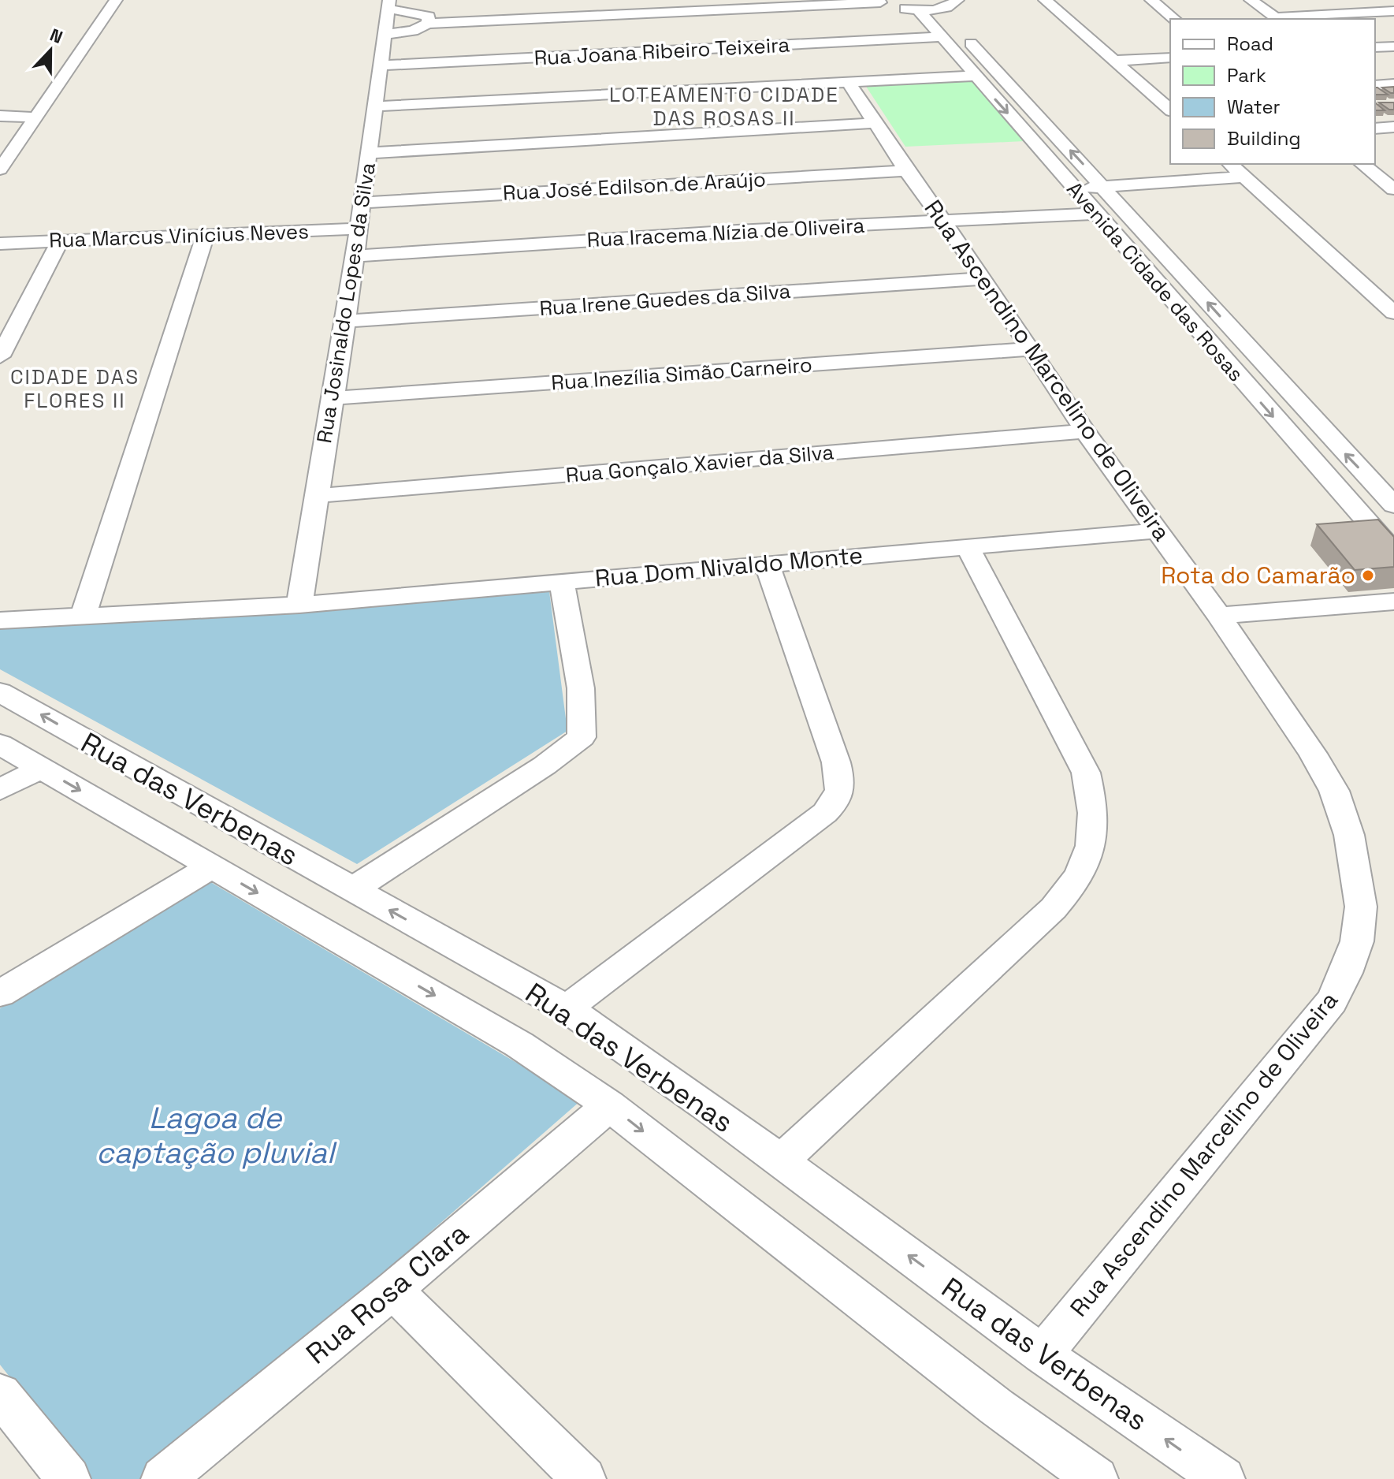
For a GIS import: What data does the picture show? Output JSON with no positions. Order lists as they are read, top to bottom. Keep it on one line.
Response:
{"streets":{"street":["Rua Joana Ribeiro Teixeira","Rua José Edilson de Araújo","Rua Iracema Nízia de Oliveira","Rua Marcus Vinícius Neves","Avenida Cidade das Rosas","Rua Irene Guedes da Silva","Rua Josinaldo Lopes da Silva","Rua Ascendino Marcelino de Oliveira","Rua Inezília Simão Carneiro","Rua Gonçalo Xavier da Silva","Rua Dom Nivaldo Monte","Rua das Verbenas","Rua Rosa Clara"]},"crossings":[["Rua Joana Ribeiro Teixeira","Avenida Cidade das Rosas"],["Rua Joana Ribeiro Teixeira","Rua Josinaldo Lopes da Silva"],["Rua José Edilson de Araújo","Rua Josinaldo Lopes da Silva"],["Rua José Edilson de Araújo","Rua Ascendino Marcelino de Oliveira"],["Rua Iracema Nízia de Oliveira","Avenida Cidade das Rosas"],["Rua Iracema Nízia de Oliveira","Rua Josinaldo Lopes da Silva"],["Rua Iracema Nízia de Oliveira","Rua Ascendino Marcelino de Oliveira"],["Rua Marcus Vinícius Neves","Rua Josinaldo Lopes da Silva"],["Rua Irene Guedes da Silva","Rua Josinaldo Lopes da Silva"],["Rua Irene Guedes da Silva","Rua Ascendino Marcelino de Oliveira"],["Rua Josinaldo Lopes da Silva","Rua Inezília Simão Carneiro"],["Rua Josinaldo Lopes da Silva","Rua Gonçalo Xavier da Silva"],["Rua Josinaldo Lopes da Silva","Rua Dom Nivaldo Monte"],["Rua Ascendino Marcelino de Oliveira","Rua Inezília Simão Carneiro"],["Rua Ascendino Marcelino de Oliveira","Rua Gonçalo Xavier da Silva"],["Rua Ascendino Marcelino de Oliveira","Rua Dom Nivaldo Monte"],["Rua Ascendino Marcelino de Oliveira","Rua das Verbenas"],["Rua das Verbenas","Rua Rosa Clara"]],"districts":["LOTEAMENTO CIDADE DAS ROSAS II","CIDADE DAS FLORES II"],"water":["Lagoa de captação pluvial"],"places":["Rota do Camarão"],"legend":["Road","Park","Water","Building"],"north":"top"}
